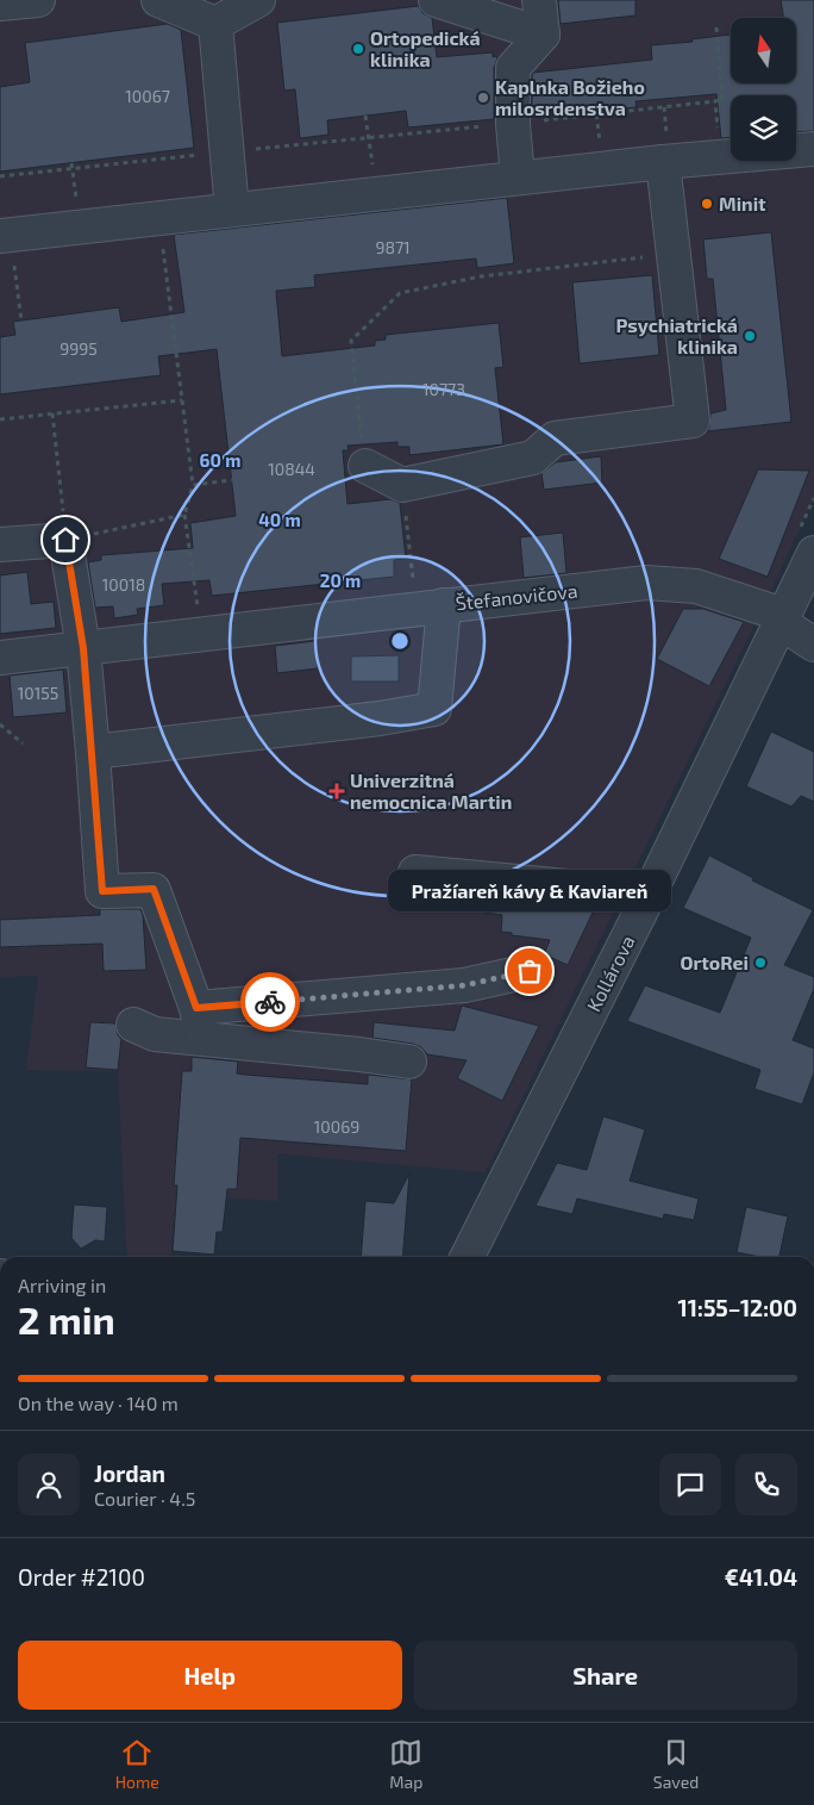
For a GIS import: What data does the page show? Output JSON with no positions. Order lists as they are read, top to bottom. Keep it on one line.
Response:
{"streets":{"street":["Štefanovičova","Kollárova"]},"crossings":[["Štefanovičova","Kollárova"]],"places":{"other":["Ortopedická klinika","Kaplnka Božieho milosrdenstva","Minit","Psychiatrická klinika","OrtoRei","Pražíareň kávy & Kaviareň"],"health":["Univerzitná nemocnica Martin"]},"house_numbers":["10067","9871","9995","10773","10844","10018","10155","10069"],"north":"top","page":{"bubble":"Pražíareň kávy & Kaviareň","heading":["2 min","Arriving in","11:55–12:00"],"panel":["Jordan","Courier · 4.5","Order #2100","€41.04"],"bar":"On the way · 140 m","buttons":["Help","Share"],"tabs":["Home","Map","Saved"]},"rings":["60 m","40 m","20 m"]}
